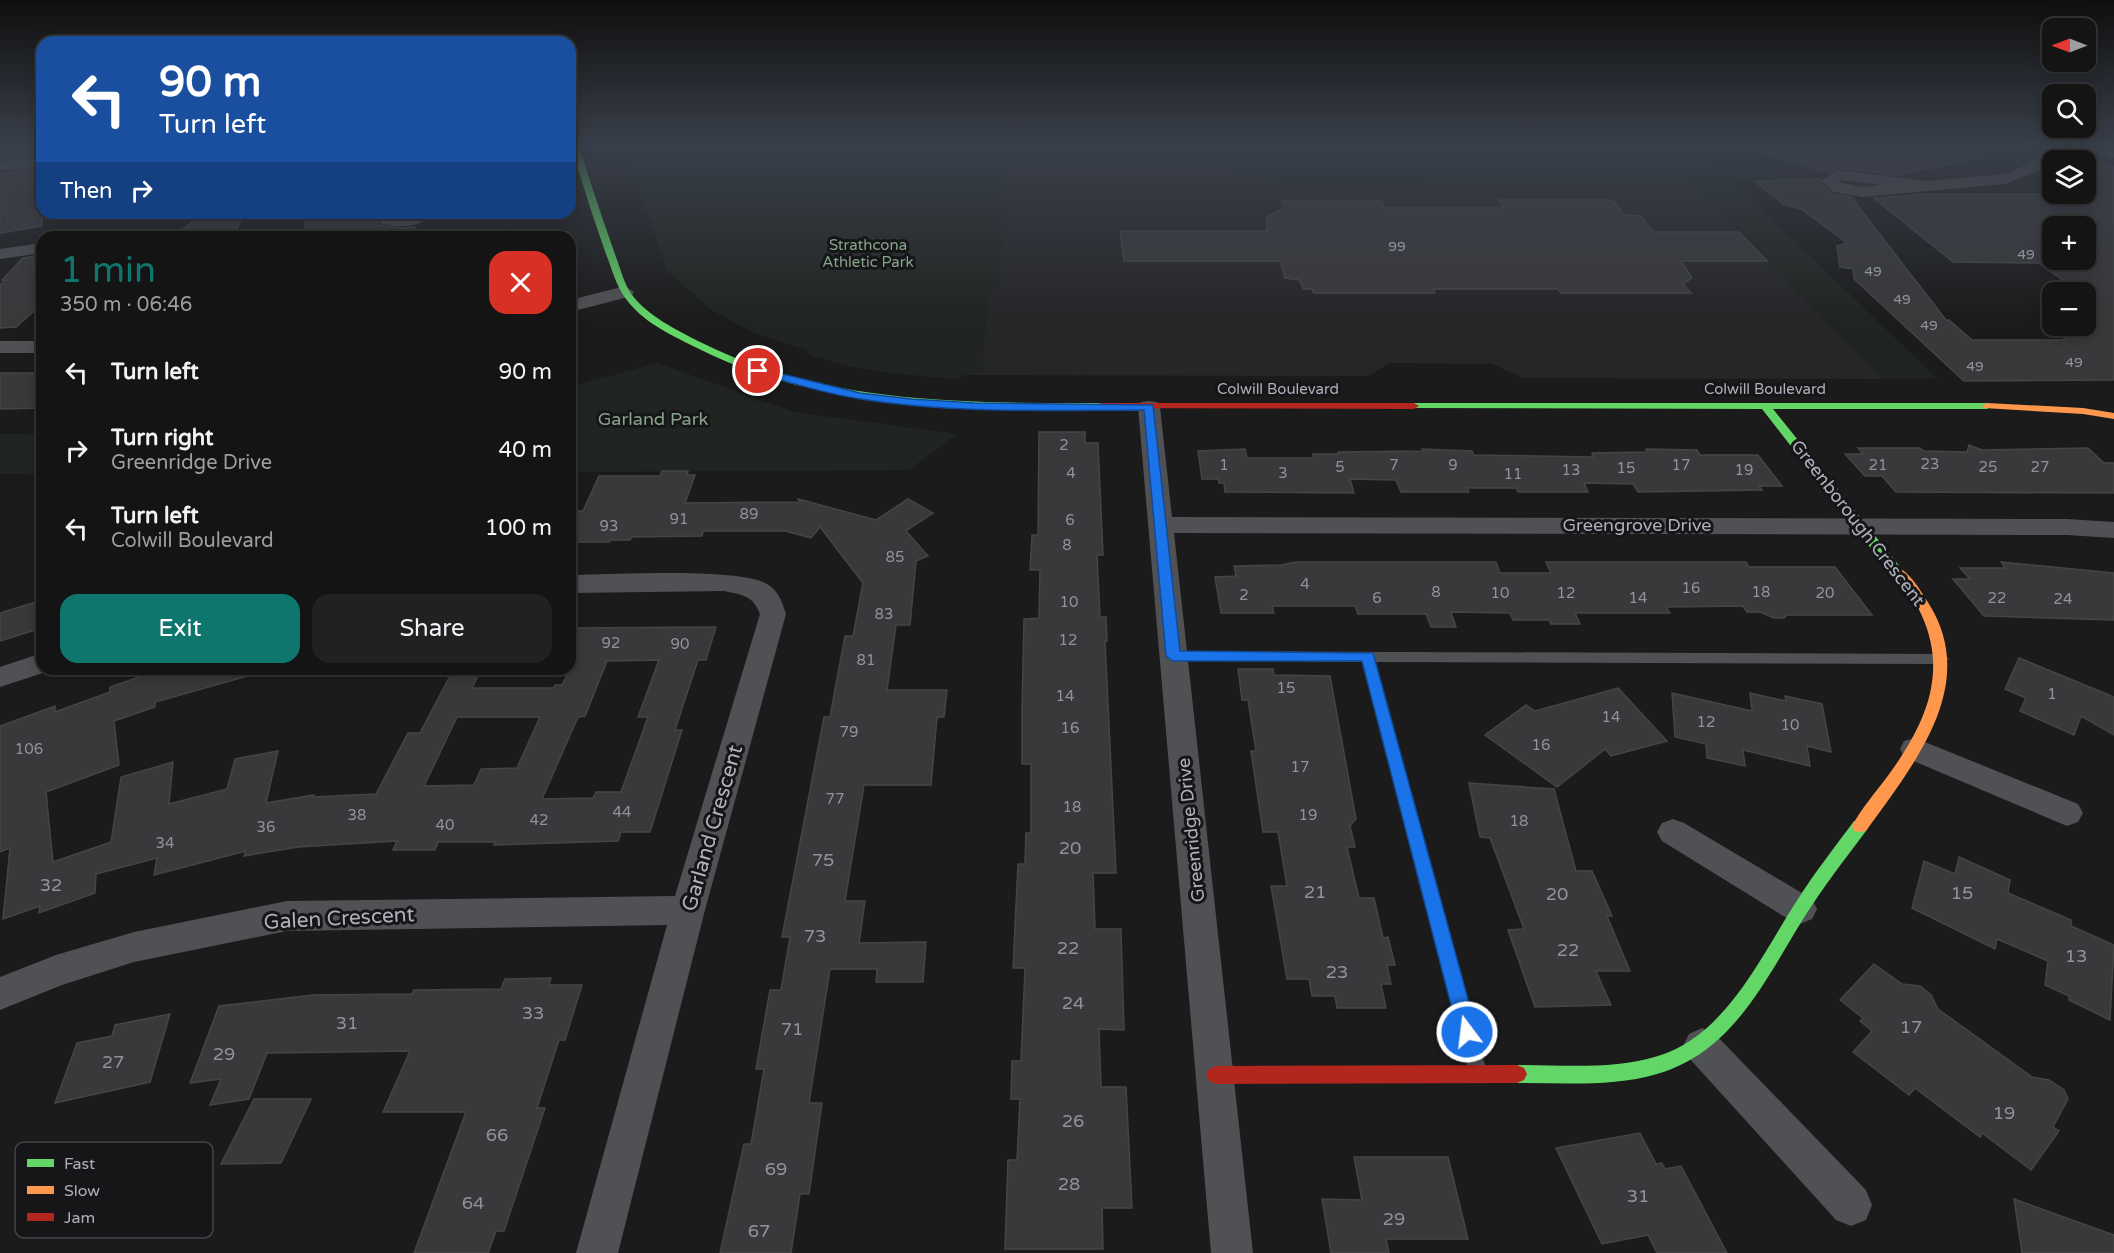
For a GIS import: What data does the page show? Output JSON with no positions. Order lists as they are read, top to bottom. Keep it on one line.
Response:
{"streets":{"street":["Colwill Boulevard","Greenborough Crescent","Greengrove Drive","Garland Crescent","Greenridge Drive","Galen Crescent"]},"crossings":[["Colwill Boulevard","Greenborough Crescent"],["Colwill Boulevard","Greenridge Drive"],["Greenborough Crescent","Greengrove Drive"],["Greenborough Crescent","Greenridge Drive"],["Greengrove Drive","Greenridge Drive"],["Garland Crescent","Galen Crescent"]],"parks":["Strathcona Athletic Park","Garland Park"],"house_numbers":["99","49","49","49","49","49","49","2","23","1","7","9","17","21","5","25","27","15","13","19","4","3","11","89","91","6","93","8","85","4","16","8","18","10","12","20","2","6","14","22","24","10","83","12","92","90","81","15","1","14","14","12","10","16","79","16","106","17","77","18","44","38","19","42","18","40","36","34","20","75","32","21","15","20","73","22","22","13","23","24","33","31","17","71","29","27","19","26","66","69","28","31","64","29","67"],"legend":["Fast","Slow","Jam"],"north":"left","page":{"map_buttons":["+","−"],"turn":["90 m","Turn left"],"then":"Then","heading":["1 min","350 m · 06:46"],"list":[{"name":"Turn left","value":"90 m"},{"name":"Turn right","note":"Greenridge Drive","value":"40 m"},{"name":"Turn left","note":"Colwill Boulevard","value":"100 m"}],"buttons":["Exit","Share"]}}
